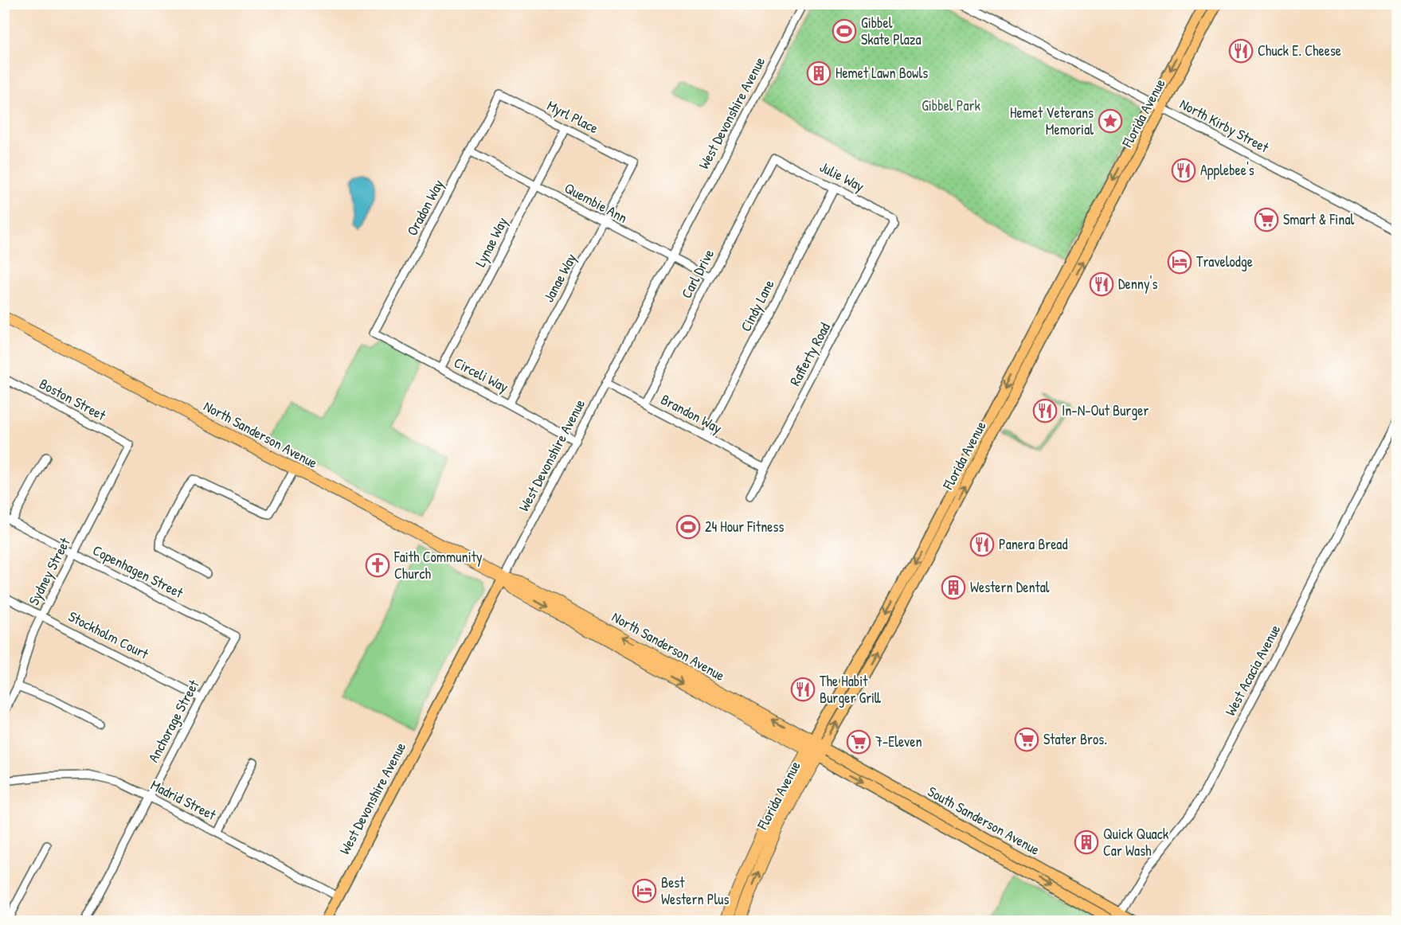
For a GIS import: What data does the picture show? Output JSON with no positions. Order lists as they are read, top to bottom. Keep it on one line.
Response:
{"streets":{"highway":["Florida Avenue","North Sanderson Avenue"],"main road":["West Devonshire Avenue","South Sanderson Avenue"],"street":["Myrl Place","North Kirby Street","Julie Way","Quembie Ann","Oradon Way","Lynae Way","Carl Drive","Janae Way","Cindy Lane","Rafferty Road","Circeli Way","Boston Street","Brandon Way","Sydney Street","Copenhagen Street","Stockholm Court","West Acacia Avenue","Anchorage Street","Madrid Street"]},"crossings":[["West Devonshire Avenue","Quembie Ann"],["West Devonshire Avenue","Circeli Way"],["West Devonshire Avenue","Brandon Way"],["West Devonshire Avenue","North Sanderson Avenue"],["West Devonshire Avenue","Madrid Street"],["Florida Avenue","North Kirby Street"],["Florida Avenue","North Sanderson Avenue"],["Florida Avenue","South Sanderson Avenue"],["Myrl Place","Oradon Way"],["Myrl Place","Lynae Way"],["Myrl Place","Janae Way"],["Julie Way","Carl Drive"],["Julie Way","Cindy Lane"],["Julie Way","Rafferty Road"],["Quembie Ann","Oradon Way"],["Quembie Ann","Lynae Way"],["Quembie Ann","Carl Drive"],["Quembie Ann","Janae Way"],["Oradon Way","Circeli Way"],["Lynae Way","Circeli Way"],["Carl Drive","Brandon Way"],["Janae Way","Circeli Way"],["Cindy Lane","Brandon Way"],["Rafferty Road","Brandon Way"],["Boston Street","Sydney Street"],["North Sanderson Avenue","South Sanderson Avenue"],["Sydney Street","Copenhagen Street"],["Sydney Street","Stockholm Court"],["Copenhagen Street","Anchorage Street"],["Stockholm Court","Anchorage Street"],["West Acacia Avenue","South Sanderson Avenue"],["Anchorage Street","Madrid Street"]],"parks":["Gibbel Park"],"places":{"sports":["Gibbel Skate Plaza","24 Hour Fitness"],"restaurant":["Chuck E. Cheese","Applebee's","Denny's","In-N-Out Burger","Panera Bread","The Habit Burger Grill"],"building":["Hemet Lawn Bowls","Western Dental","Quick Quack Car Wash"],"place":["Hemet Veterans Memorial"],"supermarket":["Smart & Final","Stater Bros.","7-Eleven"],"hotel":["Travelodge","Best Western Plus"],"church":["Faith Community Church"]}}
